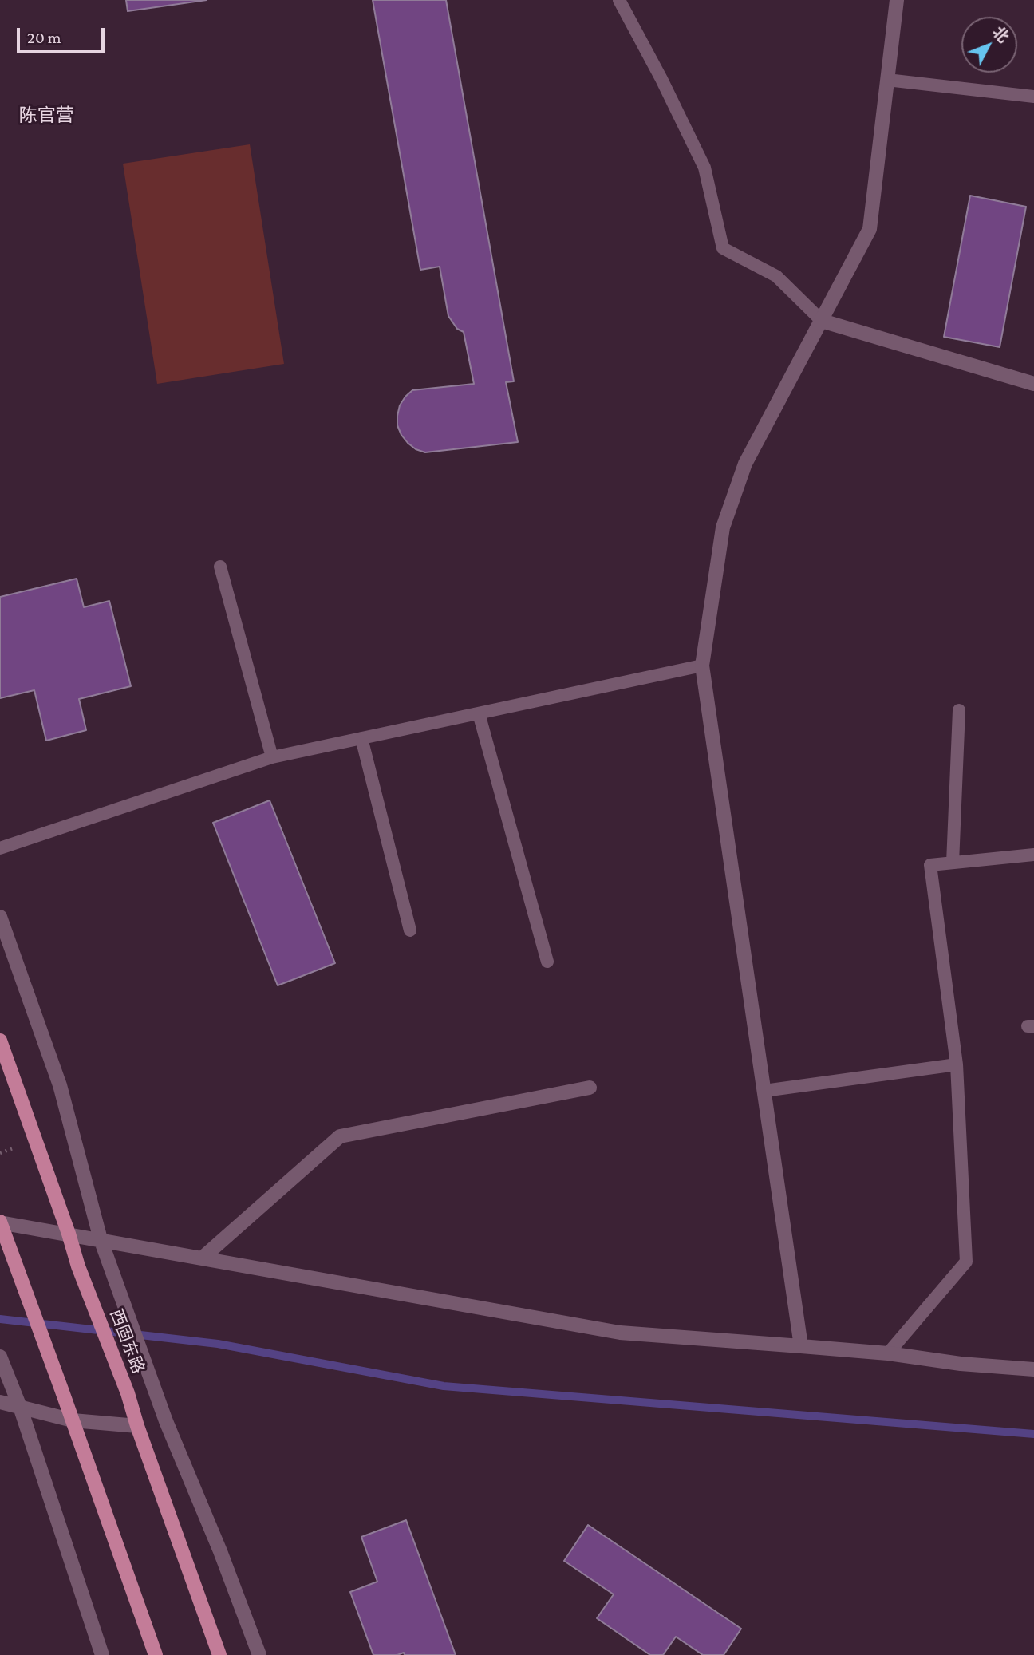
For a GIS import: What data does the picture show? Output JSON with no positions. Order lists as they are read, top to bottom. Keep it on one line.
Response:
{"streets":{"main road":["西固东路"]},"districts":["陈官营"],"scale_bar":"20 m","north":"top right"}
